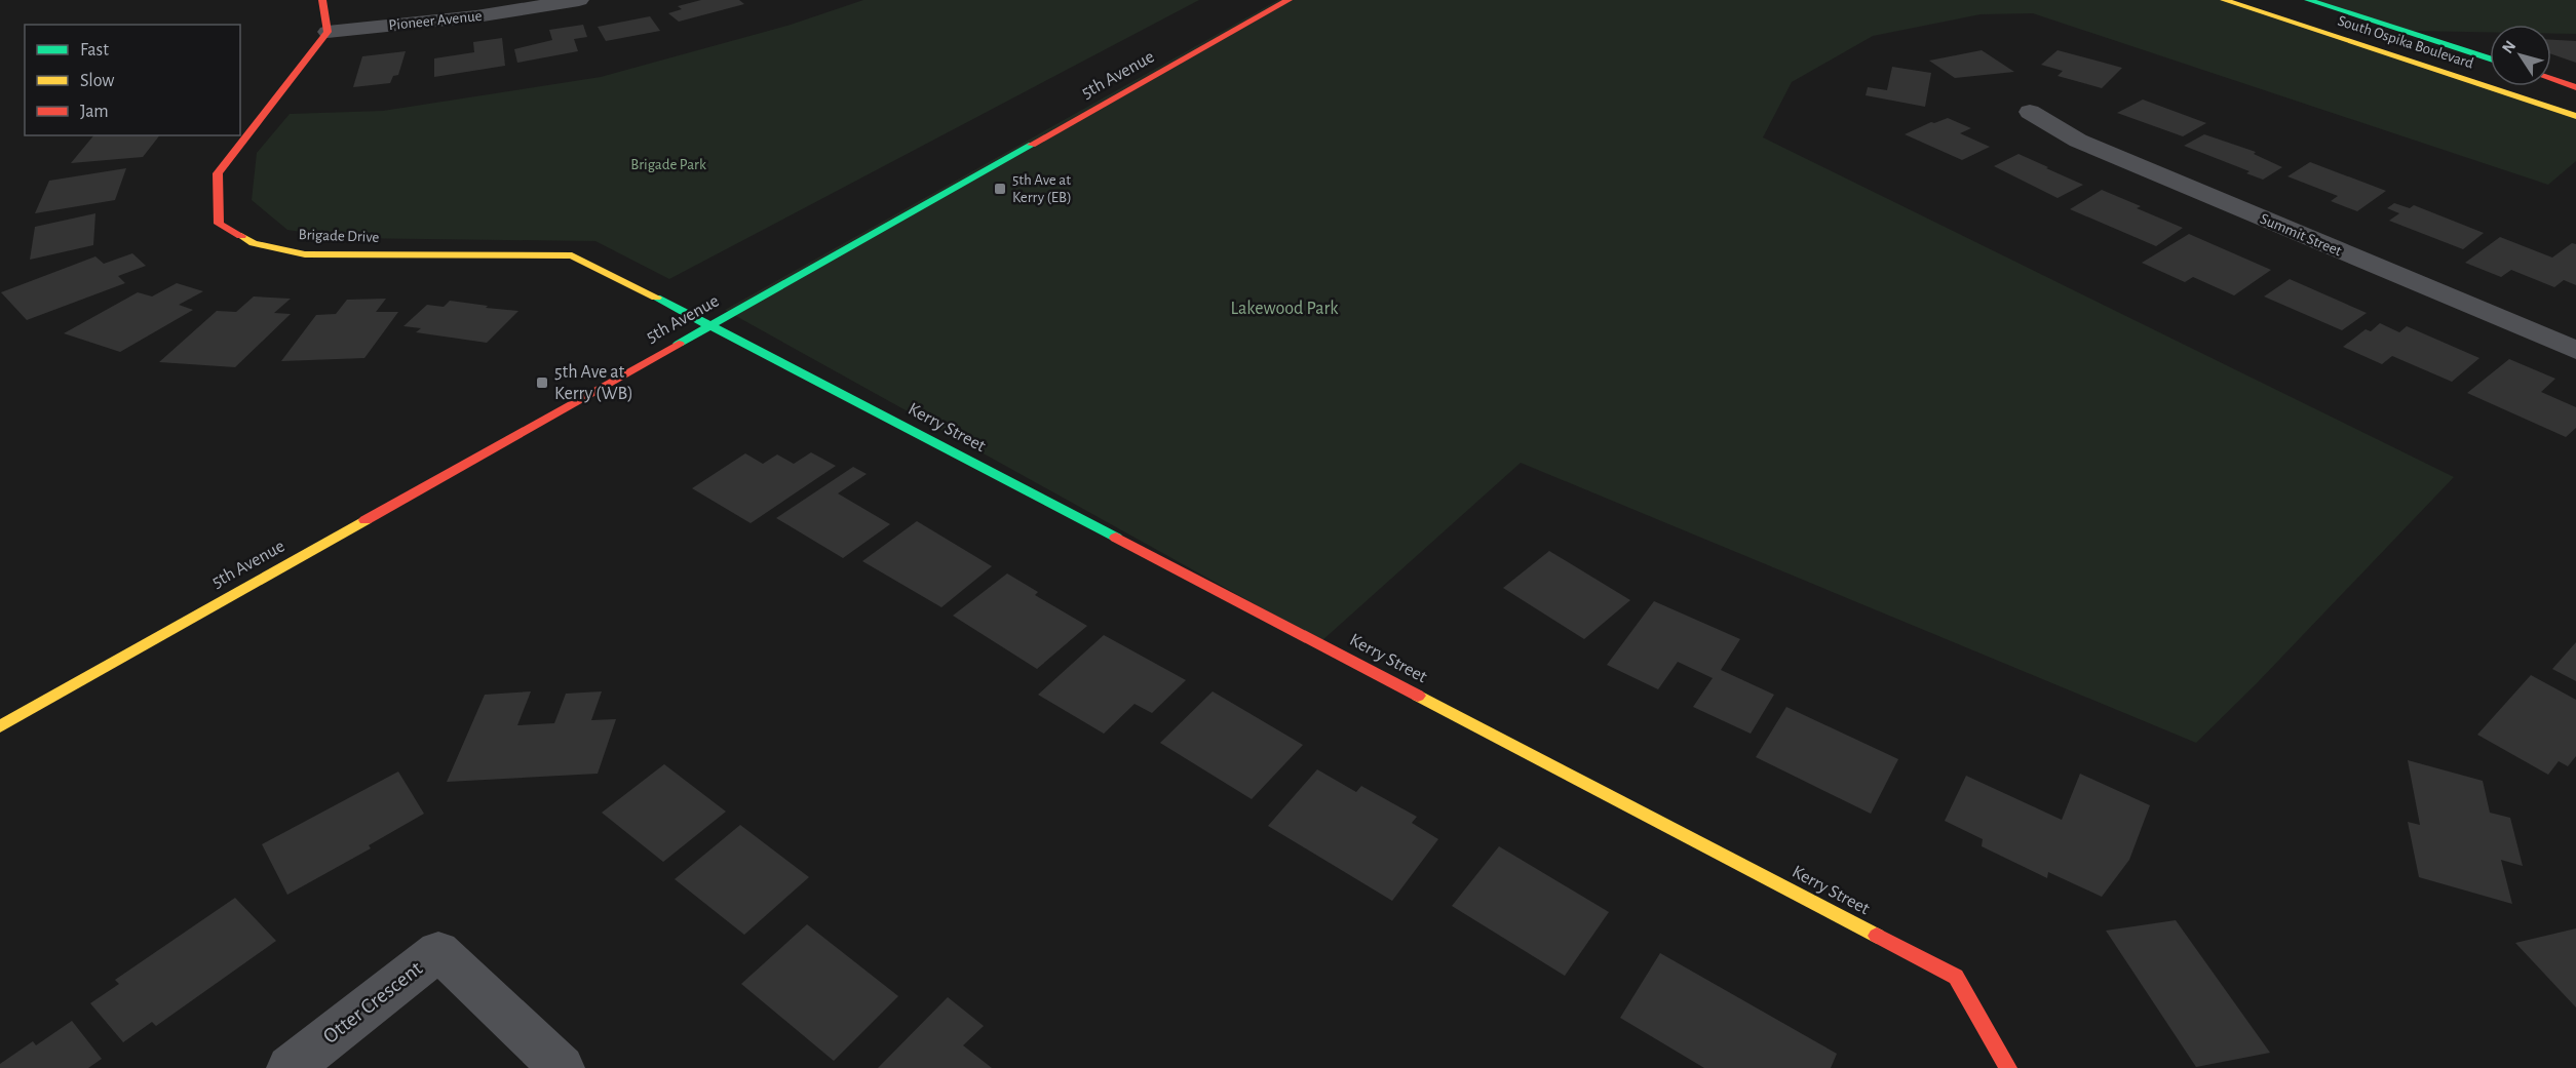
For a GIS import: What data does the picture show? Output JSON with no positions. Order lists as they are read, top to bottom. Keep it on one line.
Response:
{"streets":{"street":["Pioneer Avenue","South Ospika Boulevard","5th Avenue","Summit Street","Brigade Drive","Kerry Street","Otter Crescent"]},"crossings":[["Pioneer Avenue","Brigade Drive"],["5th Avenue","Brigade Drive"],["5th Avenue","Kerry Street"],["Brigade Drive","Kerry Street"]],"parks":["Brigade Park","Lakewood Park"],"places":{"transit":["5th Ave at Kerry (EB)","5th Ave at Kerry (WB)"]},"legend":["Fast","Slow","Jam"],"north":"top left"}
